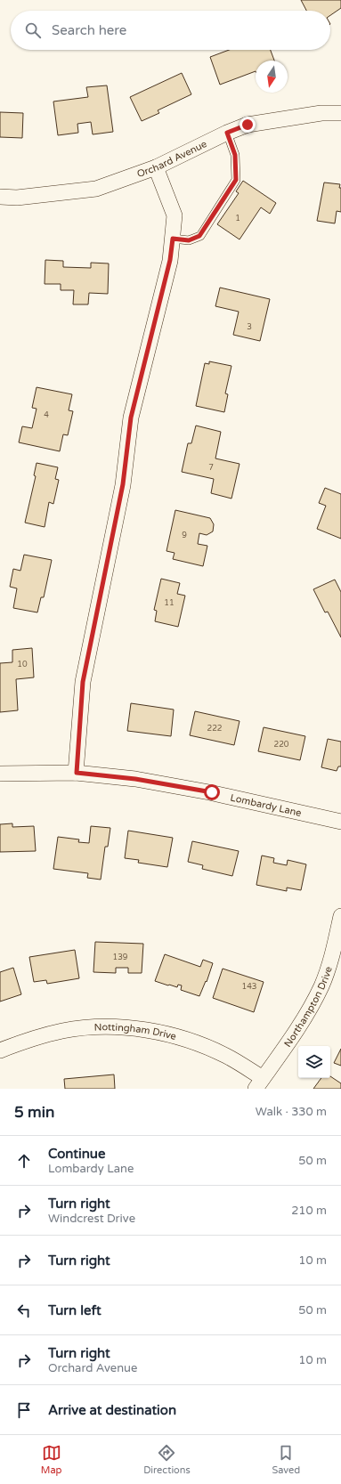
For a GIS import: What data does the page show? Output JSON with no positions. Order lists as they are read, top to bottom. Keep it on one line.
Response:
{"streets":{"street":["Orchard Avenue","Lombardy Lane","Northampton Drive","Nottingham Drive"]},"crossings":[["Northampton Drive","Nottingham Drive"]],"house_numbers":["1","3","4","7","9","11","10","222","220","139","143"],"north":"bottom","page":{"search":"Search here","heading":["5 min","Walk · 330 m"],"list":[["Continue","Lombardy Lane","50 m"],["Turn right","Windcrest Drive","210 m"],["Turn right","10 m"],["Turn left","50 m"],["Turn right","Orchard Avenue","10 m"],"Arrive at destination"],"nav":["Map","Directions","Saved"]}}
